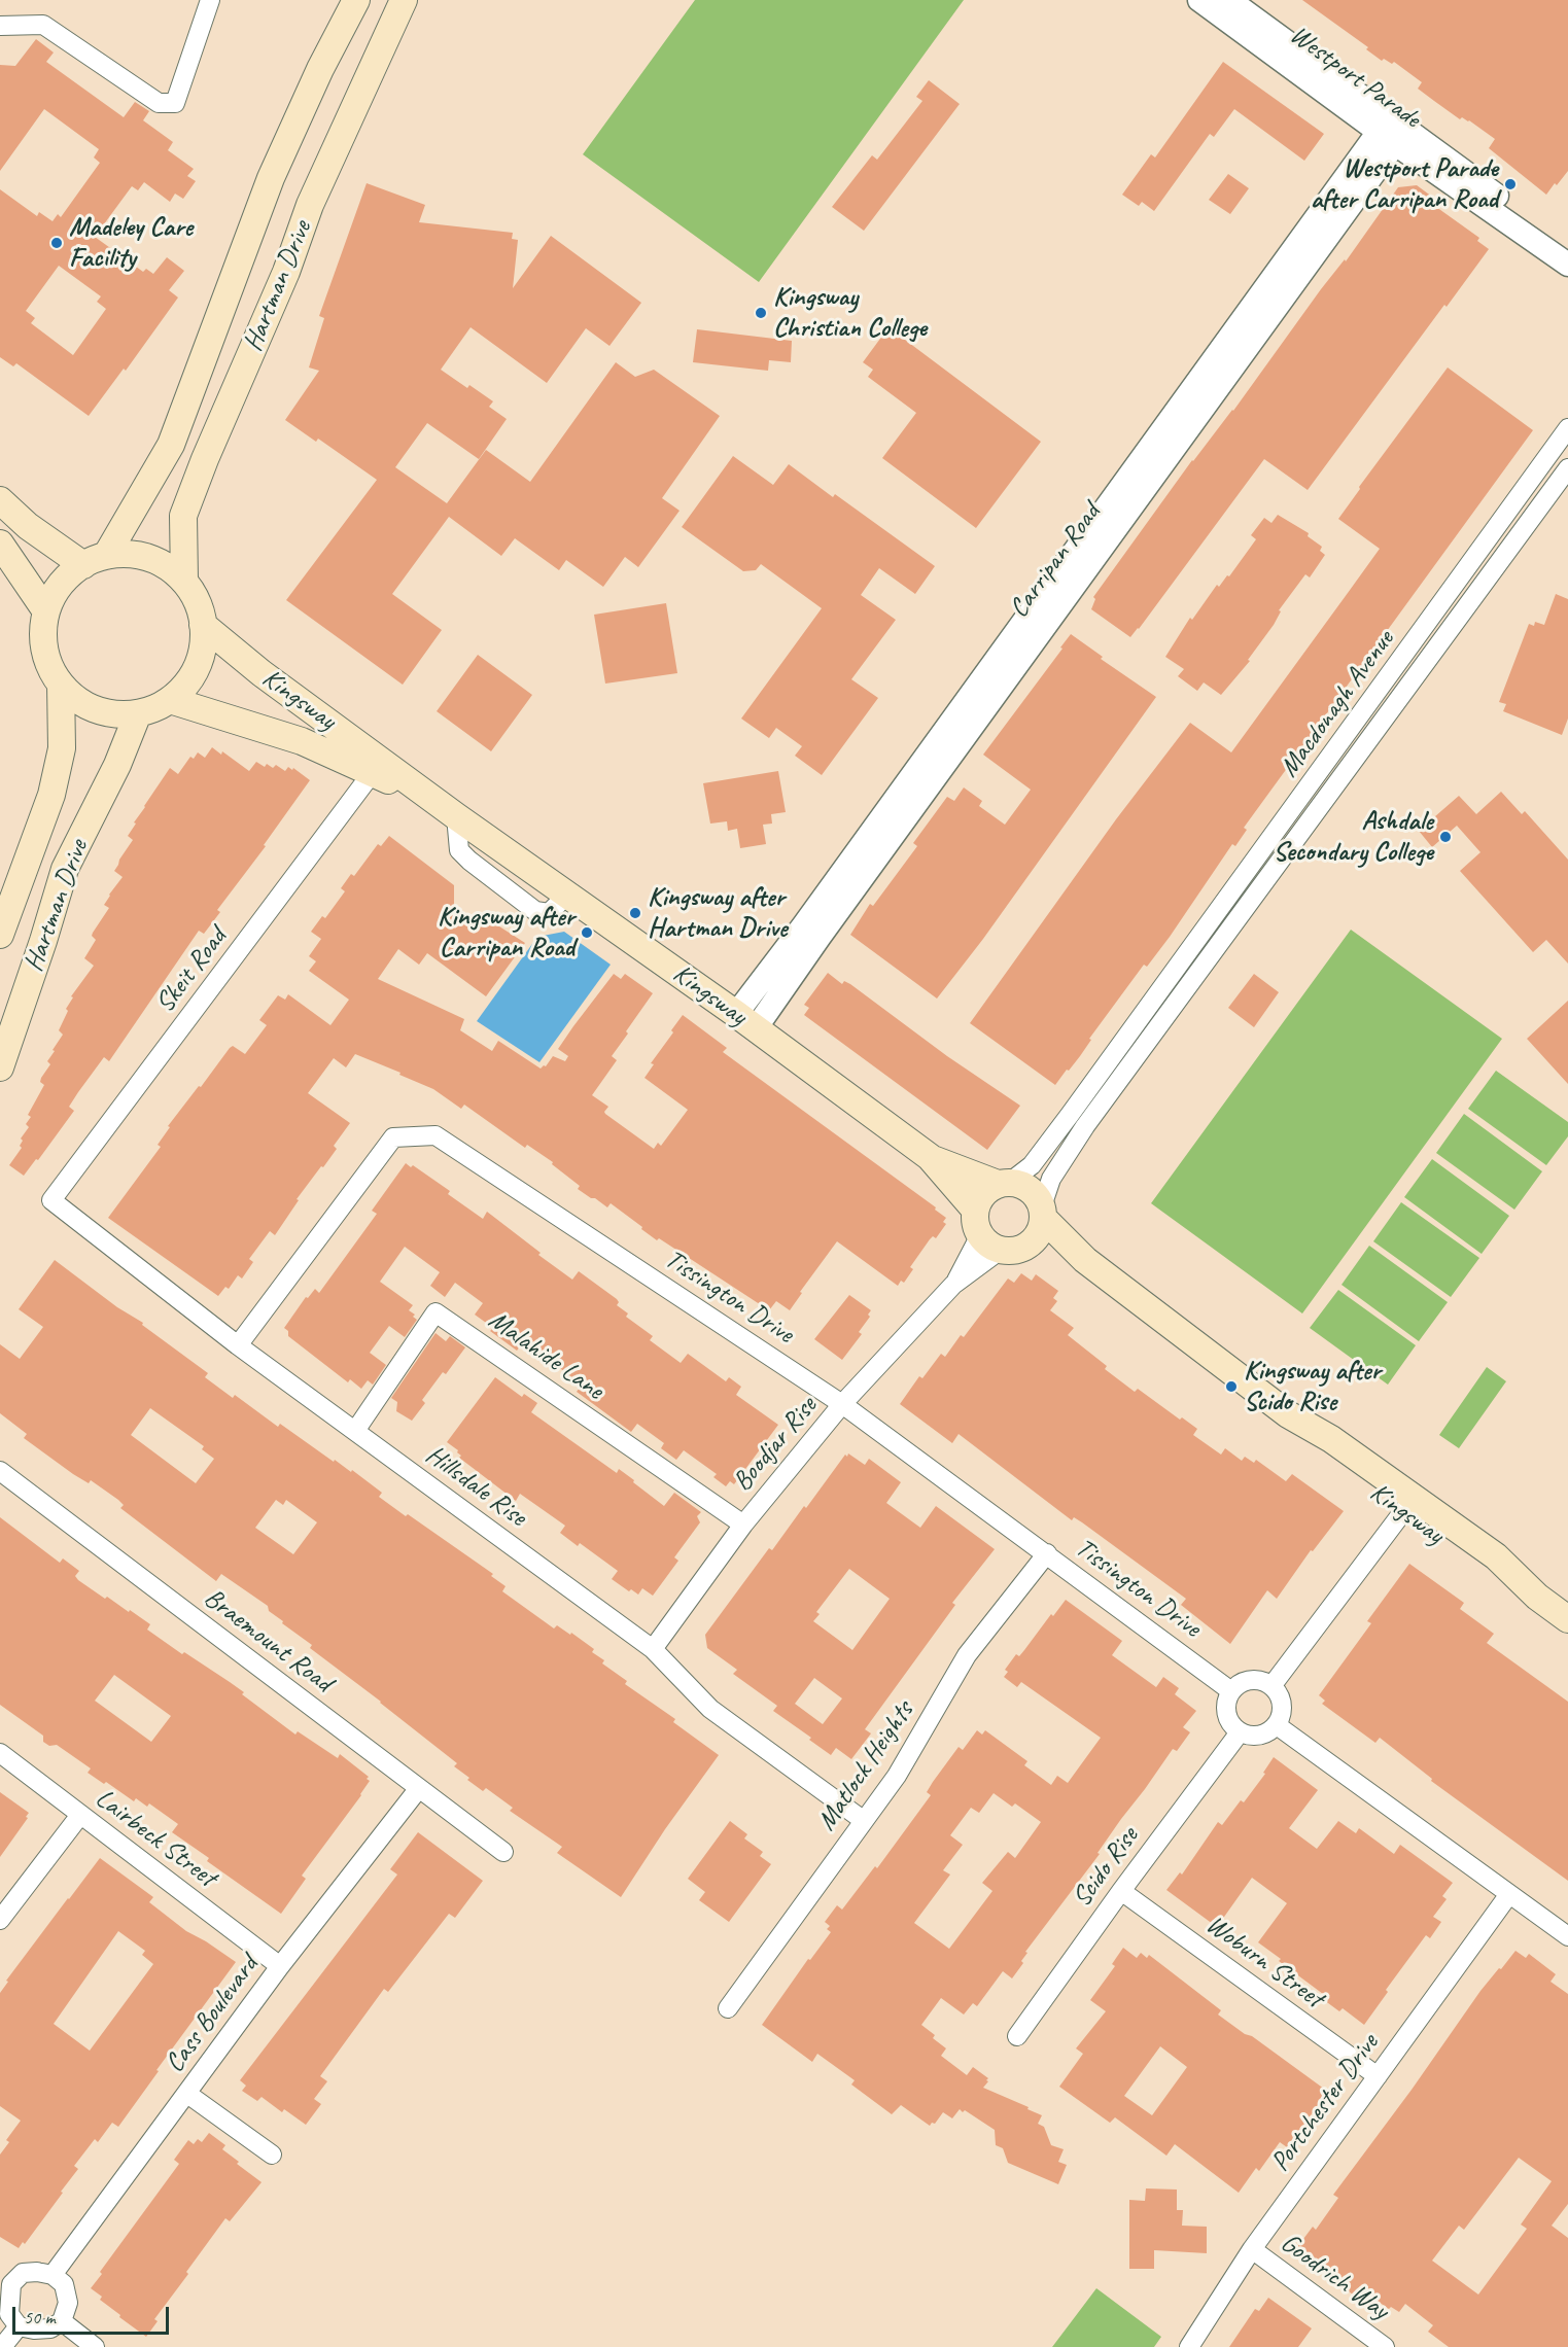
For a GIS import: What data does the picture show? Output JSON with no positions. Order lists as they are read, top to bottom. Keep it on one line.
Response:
{"streets":{"main road":["Hartman Drive","Kingsway"],"street":["Westport Parade","Carripan Road","Macdonagh Avenue","Skeit Road","Tissington Drive","Malahide Lane","Boodjar Rise","Hillsdale Rise","Braemount Road","Matlock Heights","Lairbeck Street","Scido Rise","Woburn Street","Cass Boulevard","Portchester Drive","Goodrich Way"]},"crossings":[["Westport Parade","Carripan Road"],["Hartman Drive","Kingsway"],["Carripan Road","Kingsway"],["Kingsway","Macdonagh Avenue"],["Kingsway","Skeit Road"],["Kingsway","Boodjar Rise"],["Macdonagh Avenue","Boodjar Rise"],["Skeit Road","Hillsdale Rise"],["Tissington Drive","Boodjar Rise"],["Tissington Drive","Hillsdale Rise"],["Tissington Drive","Matlock Heights"],["Tissington Drive","Scido Rise"],["Malahide Lane","Boodjar Rise"],["Malahide Lane","Hillsdale Rise"],["Boodjar Rise","Hillsdale Rise"],["Hillsdale Rise","Matlock Heights"],["Braemount Road","Cass Boulevard"],["Lairbeck Street","Cass Boulevard"],["Scido Rise","Woburn Street"],["Woburn Street","Portchester Drive"],["Portchester Drive","Goodrich Way"]],"places":["Westport Parade after Carripan Road","Madeley Care Facility","Kingsway Christian College","Ashdale Secondary College","Kingsway after Hartman Drive","Kingsway after Carripan Road","Kingsway after Scido Rise"],"scale_bar":"50 m"}
